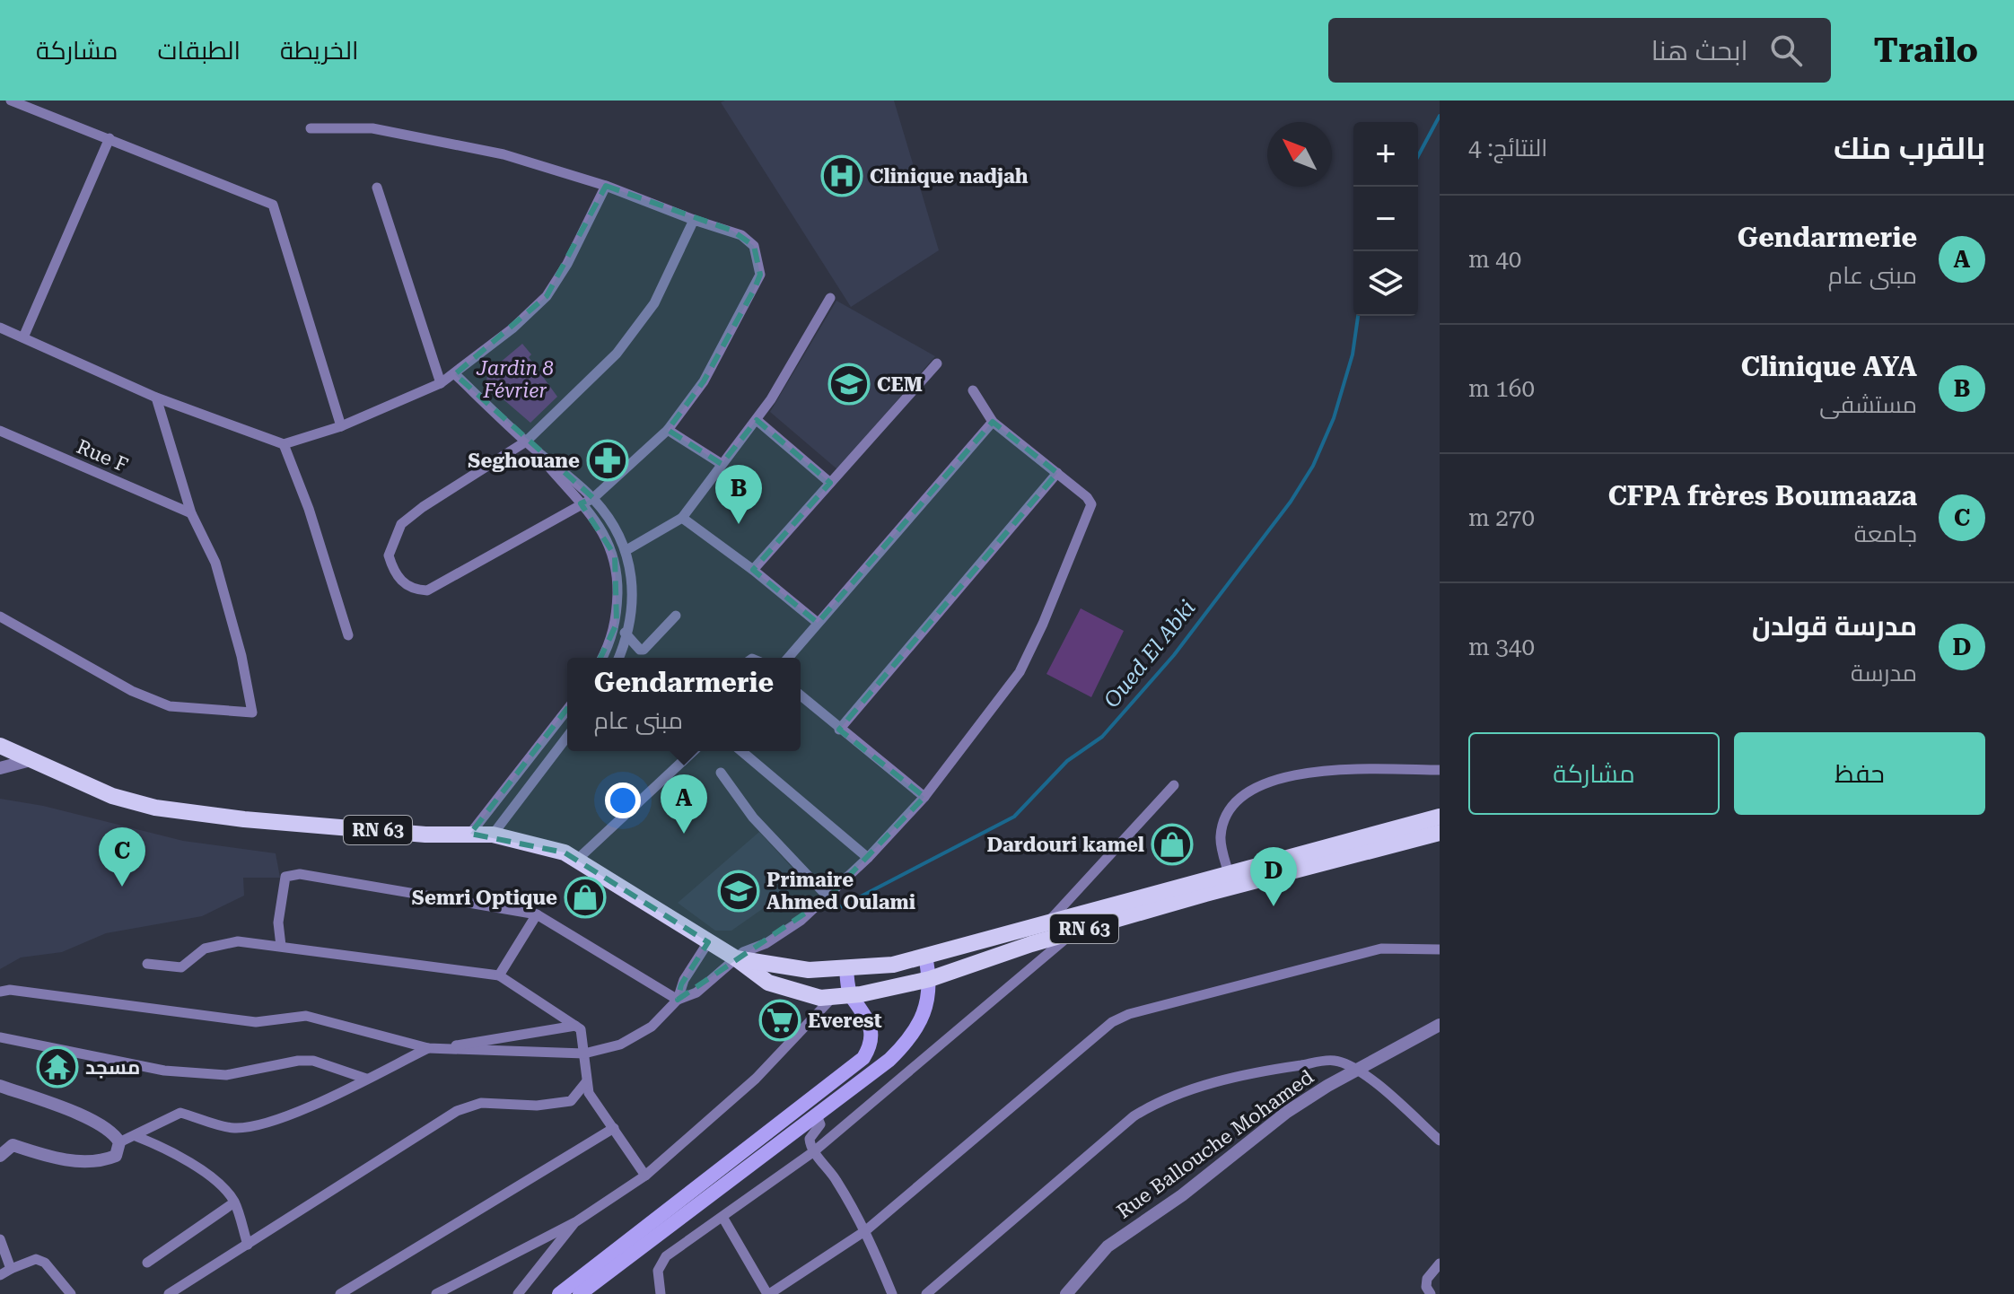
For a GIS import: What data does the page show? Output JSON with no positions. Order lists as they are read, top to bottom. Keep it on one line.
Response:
{"streets":{"main road":["RN 63"],"street":["Rue F","Rue Ballouche Mohamed"]},"water":["Oued El Abki"],"parks":["Jardin 8 Février"],"places":{"hospital":["Clinique nadjah"],"school or university":["CEM","Primaire Ahmed Oulami"],"pharmacy":["Seghouane"],"shop":["Dardouri kamel","Semri Optique"],"supermarket":["Everest"],"temple":["مسجد"]},"north":"top left","page":{"header":"Trailo","search":"ابحث هنا","nav":["الخريطة","الطبقات","مشاركة"],"heading":["بالقرب منك","النتائج: 4"],"map_buttons":["+","−"],"list":[{"mark":"A","name":"Gendarmerie","note":"مبنى عام","value":"40 m"},{"mark":"B","name":"Clinique AYA","note":"مستشفى","value":"160 m"},{"mark":"C","name":"CFPA frères Boumaaza","note":"جامعة","value":"270 m"},{"mark":"D","name":"مدرسة قولدن","note":"مدرسة","value":"340 m"}],"pins":["B","A","C","D"],"popup":["Gendarmerie","مبنى عام"],"buttons":["حفظ","مشاركة"]}}
